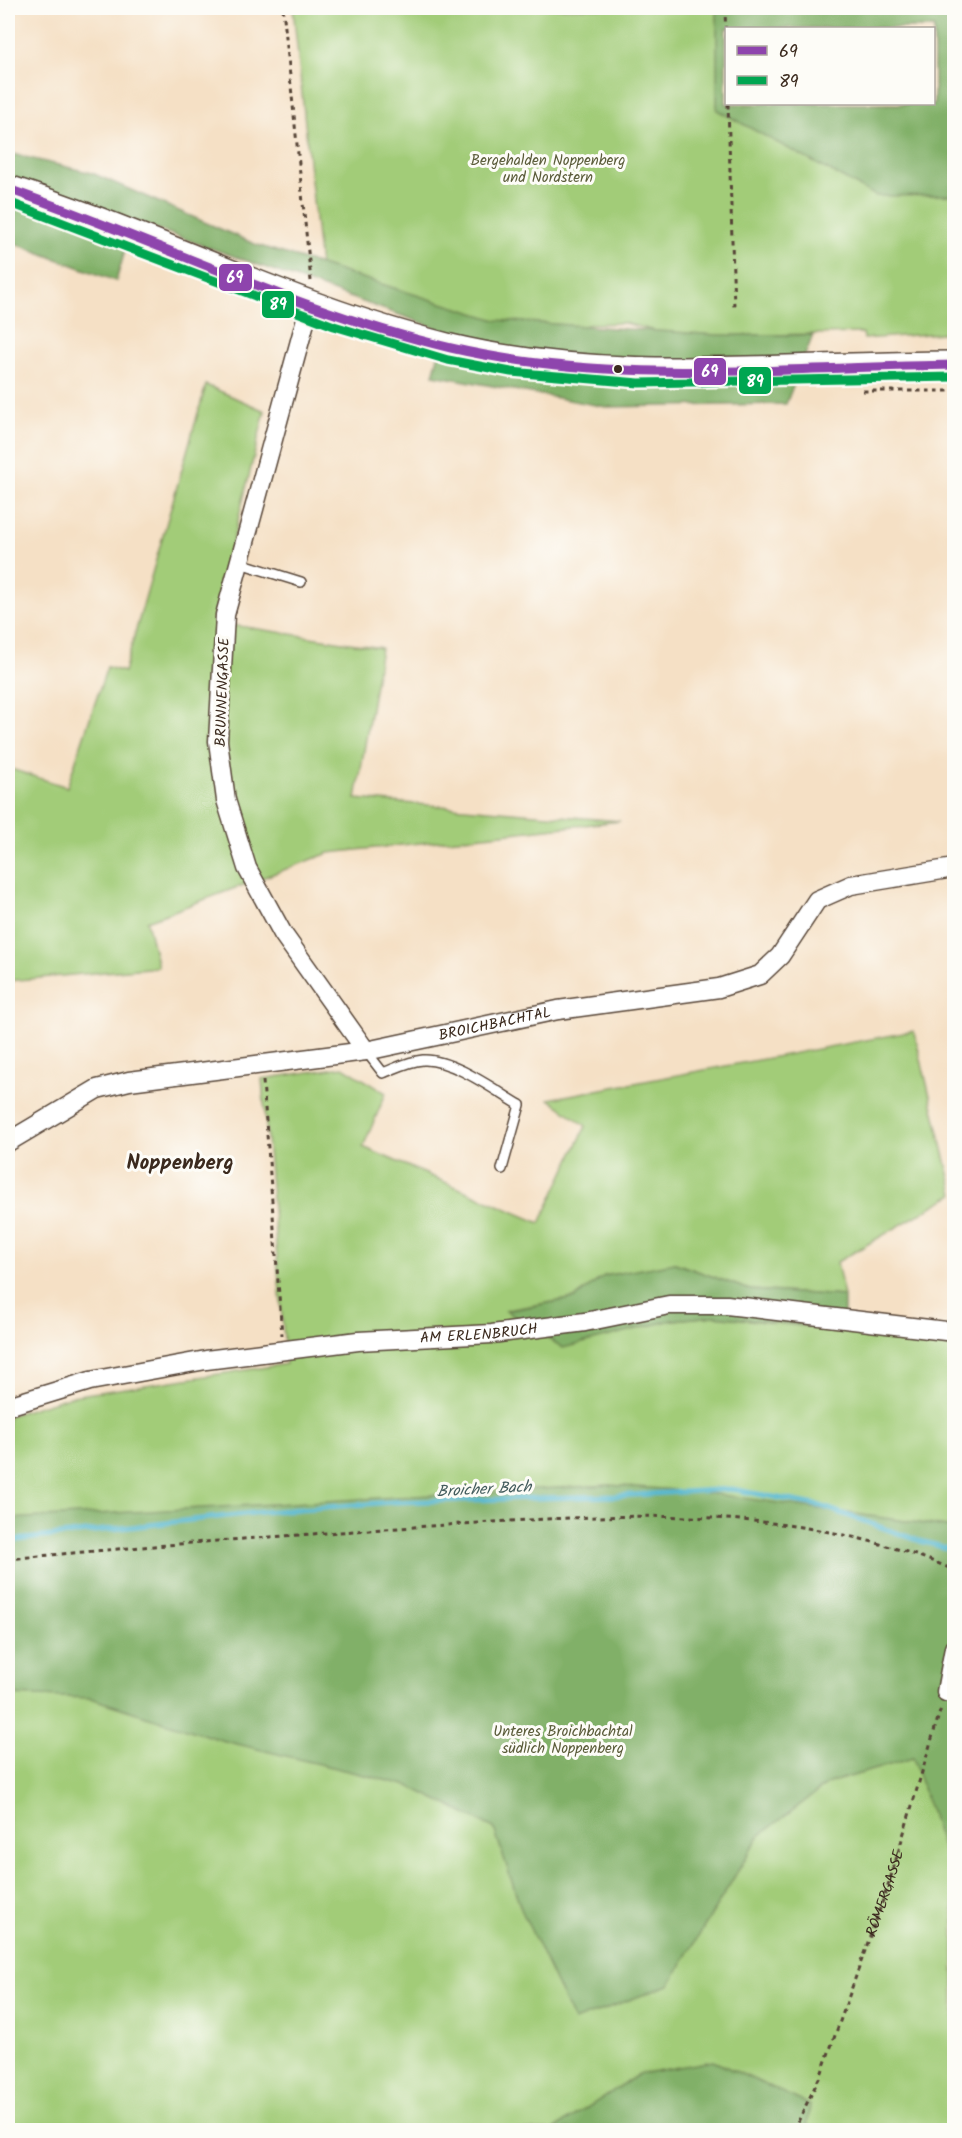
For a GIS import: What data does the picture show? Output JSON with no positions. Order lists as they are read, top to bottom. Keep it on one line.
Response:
{"streets":{"street":["BRUNNENGASSE","BROICHBACHTAL","AM ERLENBRUCH"],"path":["RÖMERGASSE"]},"crossings":[["BRUNNENGASSE","BROICHBACHTAL"]],"districts":["Noppenberg"],"water":["Broicher Bach"],"parks":["Bergehalden Noppenberg und Nordstern","Unteres Broichbachtal südlich Noppenberg"],"lines":["transit line 69","transit line 89"],"legend":["69","89"]}
